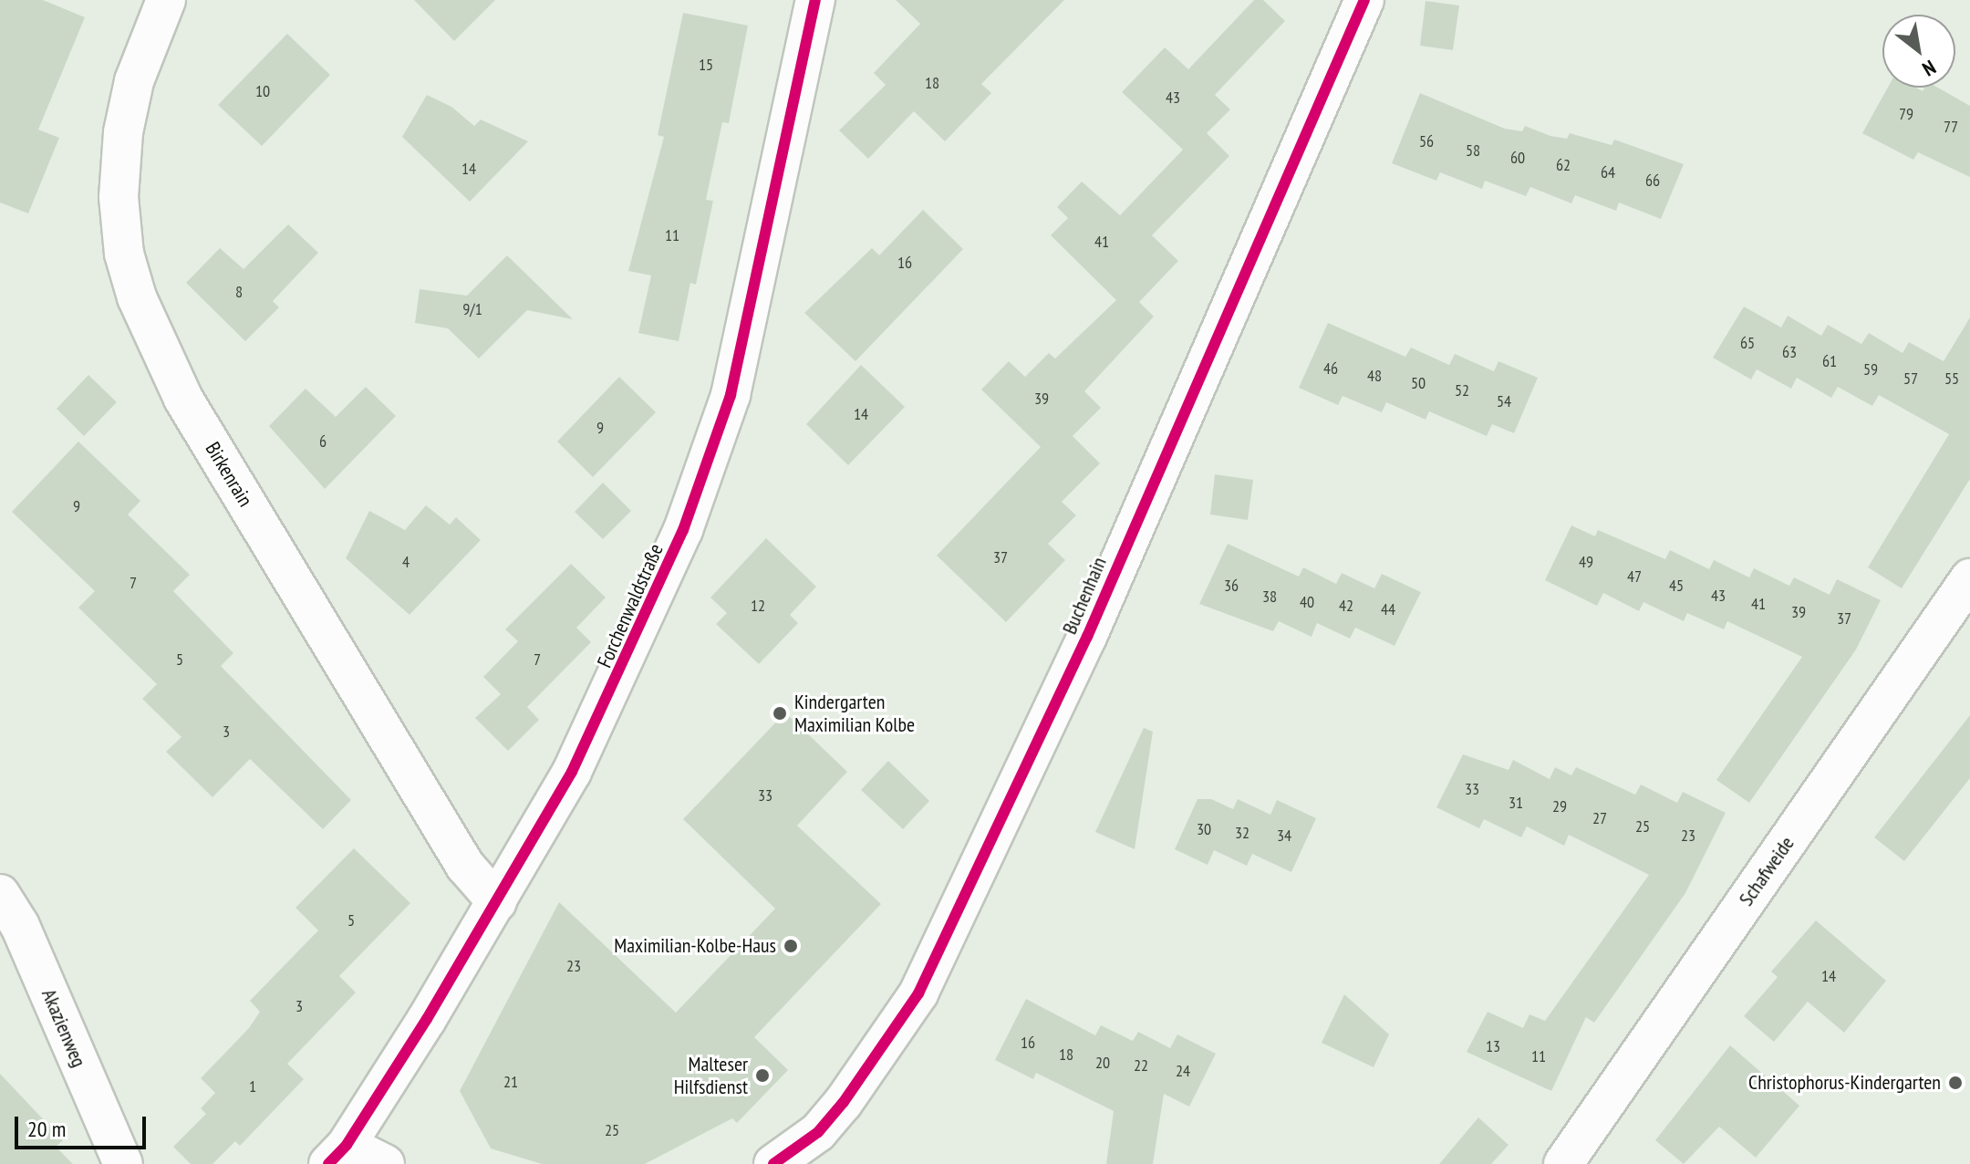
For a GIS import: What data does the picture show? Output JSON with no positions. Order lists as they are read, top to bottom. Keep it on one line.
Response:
{"streets":{"street":["Birkenrain","Buchenhain","Forchenwaldstraße","Schafweide","Akazienweg"]},"crossings":[["Birkenrain","Forchenwaldstraße"]],"places":["Kindergarten Maximilian Kolbe","Maximilian-Kolbe-Haus","Malteser Hilfsdienst","Christophorus-Kindergarten"],"house_numbers":["15","18","10","43","79","77","56","58","60","62","14","64","66","11","41","16","8","9/1","65","63","61","46","59","48","57","55","50","52","39","54","14","9","6","9","37","4","49","47","7","36","45","43","38","40","41","12","42","44","39","37","5","7","3","33","33","31","29","27","25","30","32","34","23","5","23","14","3","16","13","18","11","20","22","24","21","1","25"],"scale_bar":"20 m","north":"bottom right"}
